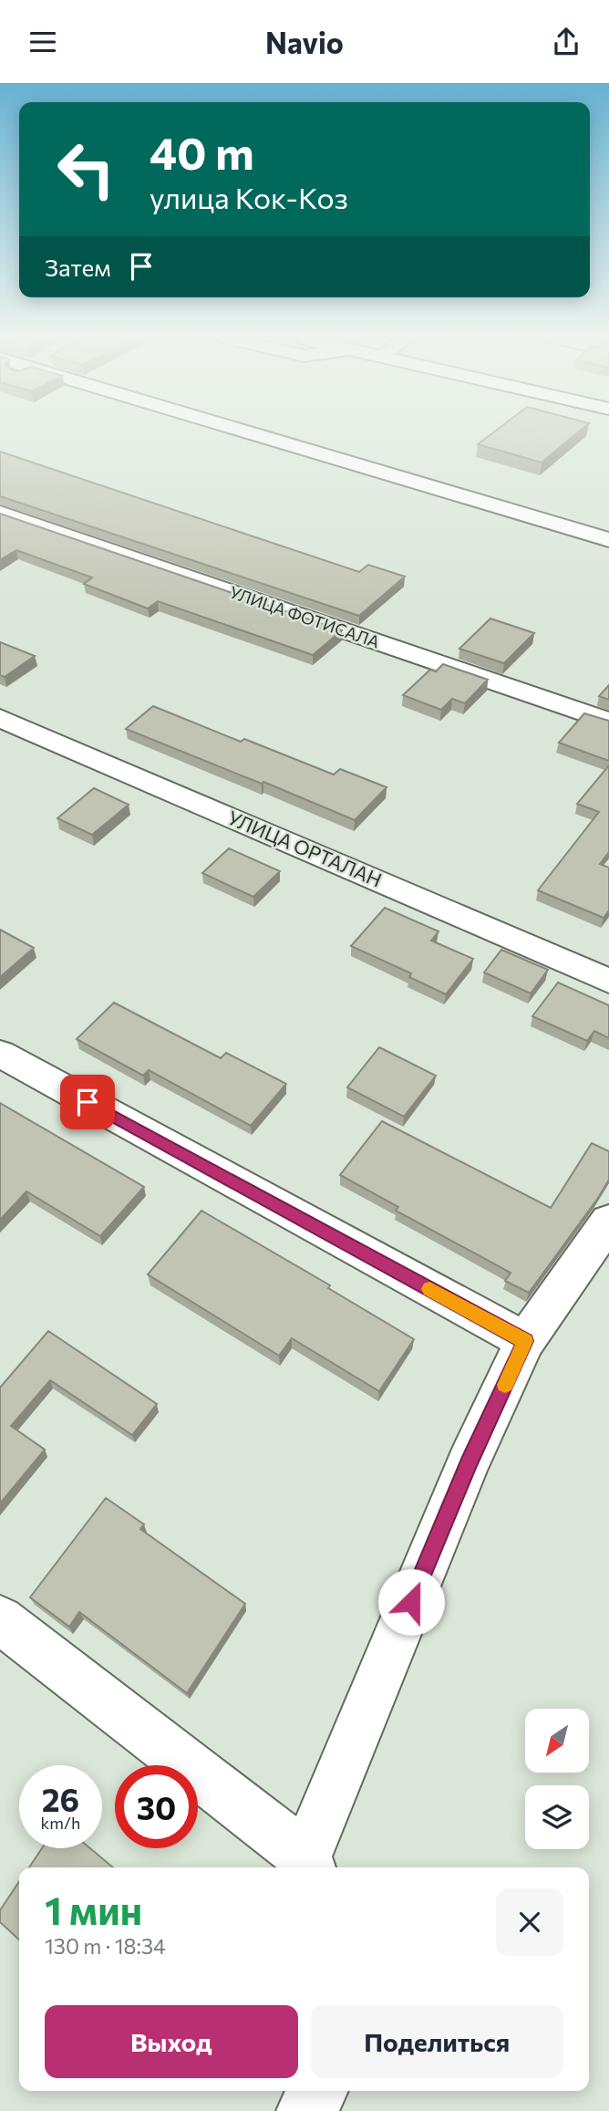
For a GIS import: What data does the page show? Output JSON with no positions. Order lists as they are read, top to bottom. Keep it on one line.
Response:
{"streets":{"street":["УЛИЦА ФОТИСАЛА","УЛИЦА ОРТАЛАН"]},"north":"bottom left","page":{"header":"Navio","turn":["40 m","улица Кок-Коз"],"then":"Затем","speed":"26 km/h","limit":"30","heading":["1 мин","130 m · 18:34"],"buttons":["Выход","Поделиться"]}}
